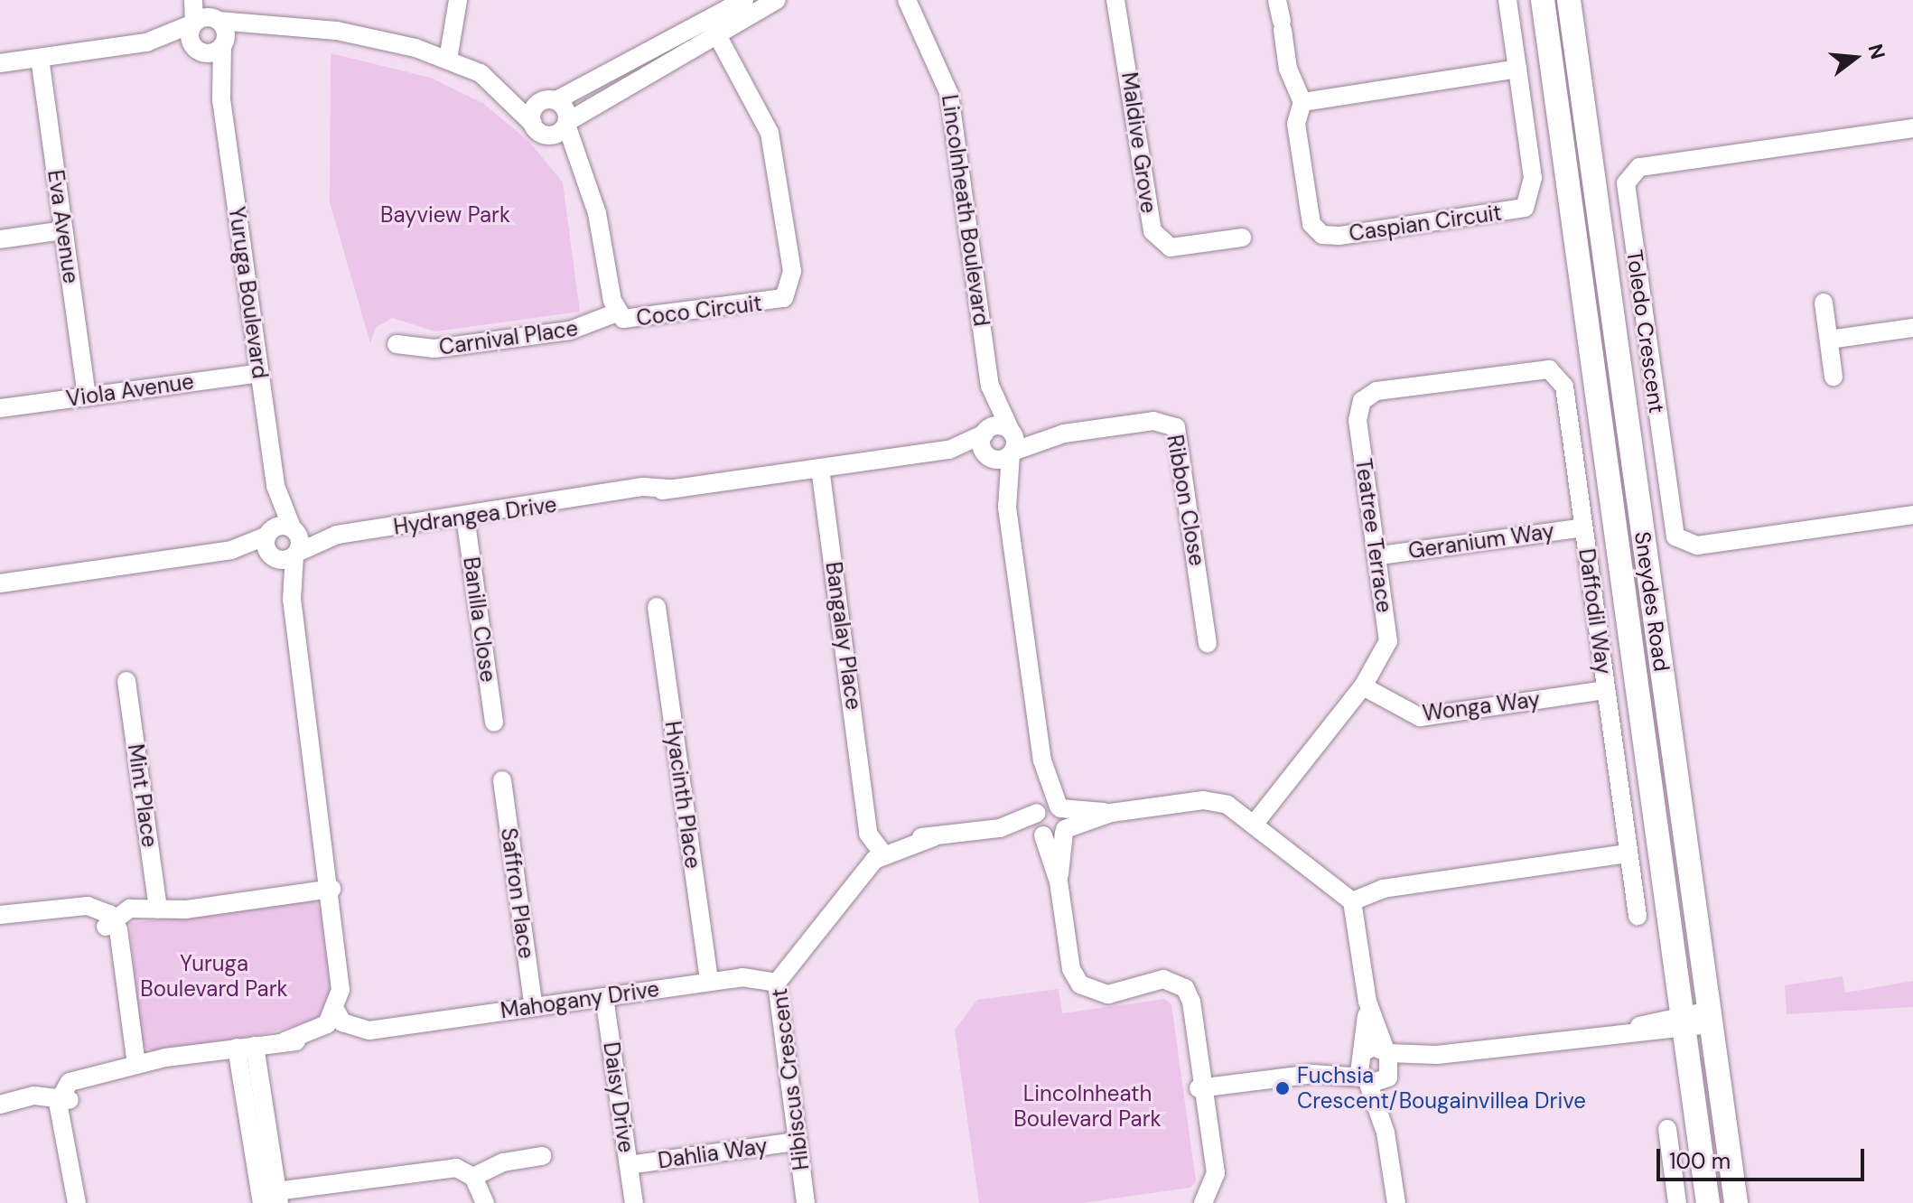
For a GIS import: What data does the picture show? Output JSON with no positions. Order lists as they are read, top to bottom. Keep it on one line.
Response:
{"streets":{"main road":["Sneydes Road"],"street":["Maldive Grove","Lincolnheath Boulevard","Caspian Circuit","Eva Avenue","Yuruga Boulevard","Coco Circuit","Toledo Crescent","Carnival Place","Viola Avenue","Ribbon Close","Hydrangea Drive","Teatree Terrace","Geranium Way","Daffodil Way","Banilla Close","Bangalay Place","Wonga Way","Hyacinth Place","Mint Place","Saffron Place","Mahogany Drive","Hibiscus Crescent","Daisy Drive","Dahlia Way"]},"crossings":[["Lincolnheath Boulevard","Ribbon Close"],["Lincolnheath Boulevard","Hydrangea Drive"],["Eva Avenue","Viola Avenue"],["Yuruga Boulevard","Viola Avenue"],["Yuruga Boulevard","Hydrangea Drive"],["Coco Circuit","Carnival Place"],["Ribbon Close","Hydrangea Drive"],["Hydrangea Drive","Banilla Close"],["Hydrangea Drive","Bangalay Place"],["Teatree Terrace","Geranium Way"],["Teatree Terrace","Daffodil Way"],["Teatree Terrace","Wonga Way"],["Geranium Way","Daffodil Way"],["Daffodil Way","Wonga Way"],["Bangalay Place","Hibiscus Crescent"],["Hyacinth Place","Mahogany Drive"],["Saffron Place","Mahogany Drive"],["Mahogany Drive","Hibiscus Crescent"],["Mahogany Drive","Daisy Drive"],["Hibiscus Crescent","Dahlia Way"],["Daisy Drive","Dahlia Way"]],"parks":["Bayview Park","Yuruga Boulevard Park","Lincolnheath Boulevard Park"],"places":["Fuchsia Crescent/Bougainvillea Drive"],"scale_bar":"100 m","north":"right"}
